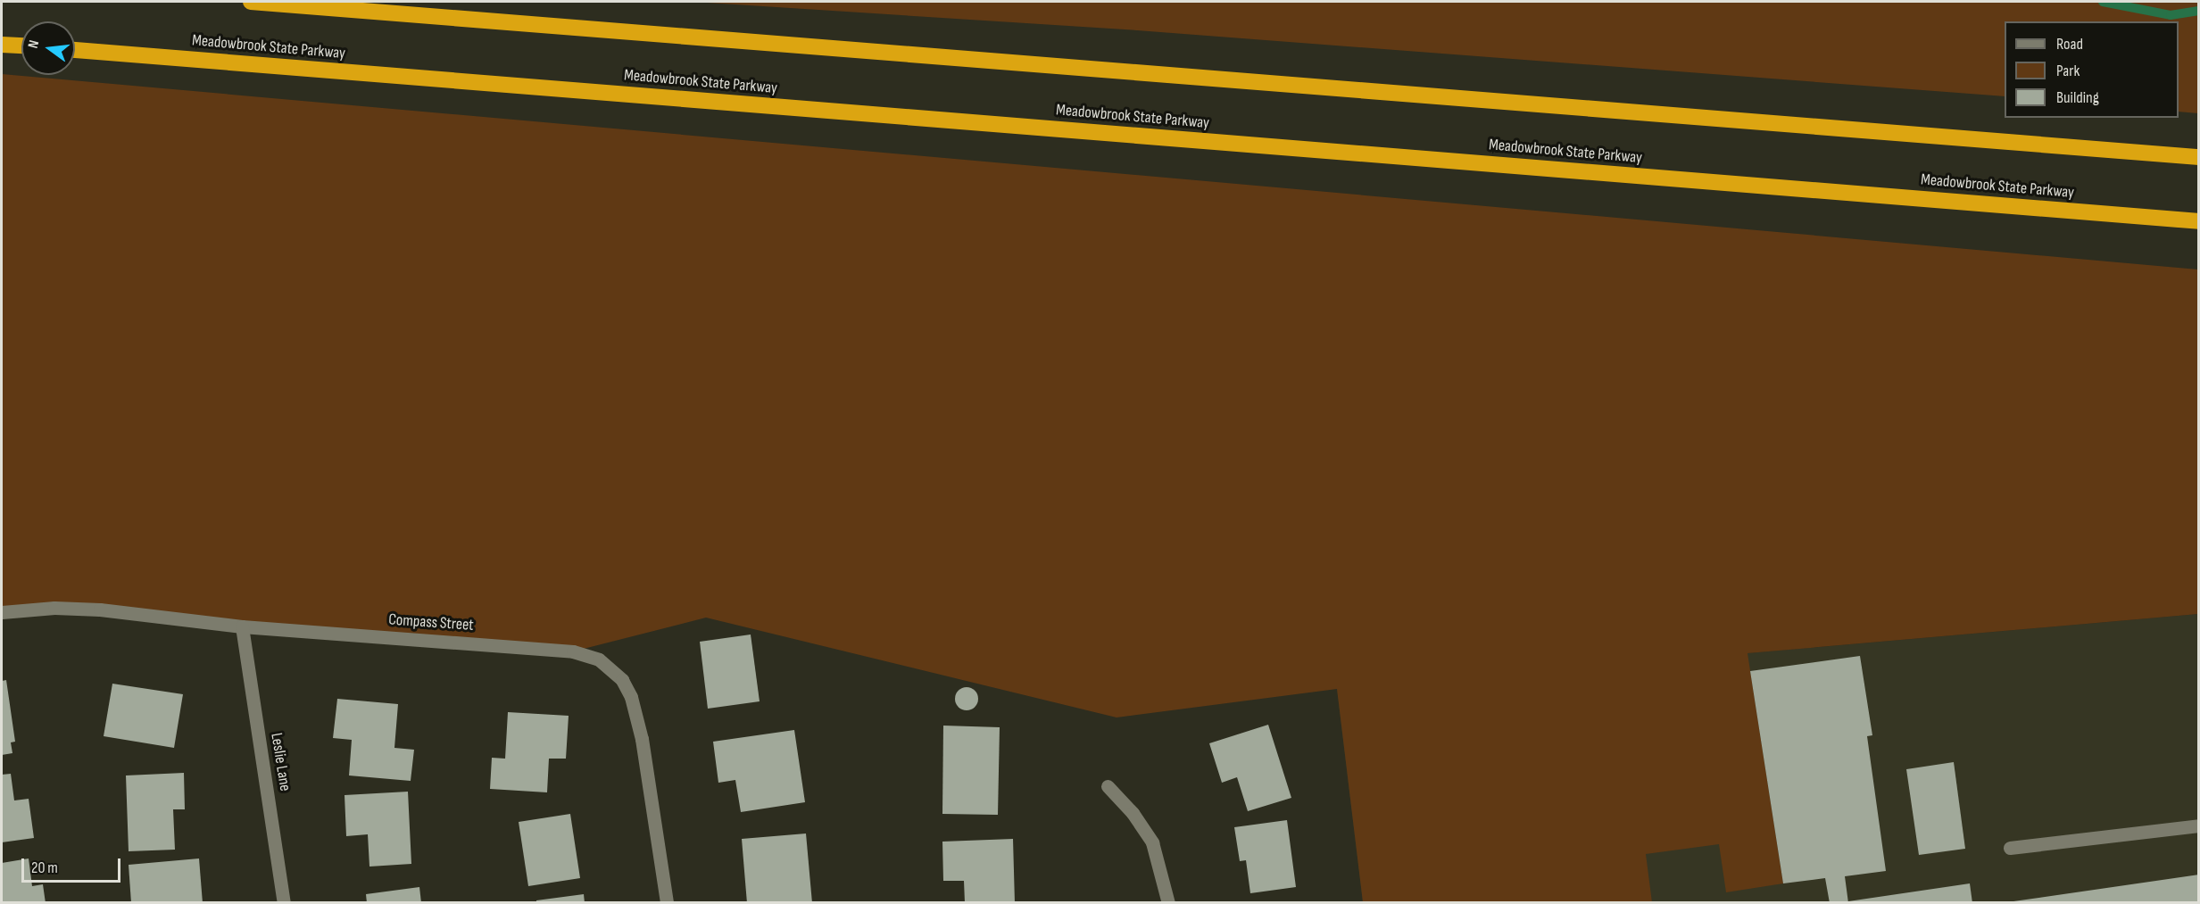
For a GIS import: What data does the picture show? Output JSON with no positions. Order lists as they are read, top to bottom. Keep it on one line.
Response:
{"streets":{"highway":["Meadowbrook State Parkway"],"street":["Compass Street","Leslie Lane"]},"crossings":[["Compass Street","Leslie Lane"]],"legend":["Road","Park","Building"],"scale_bar":"20 m","north":"left"}
